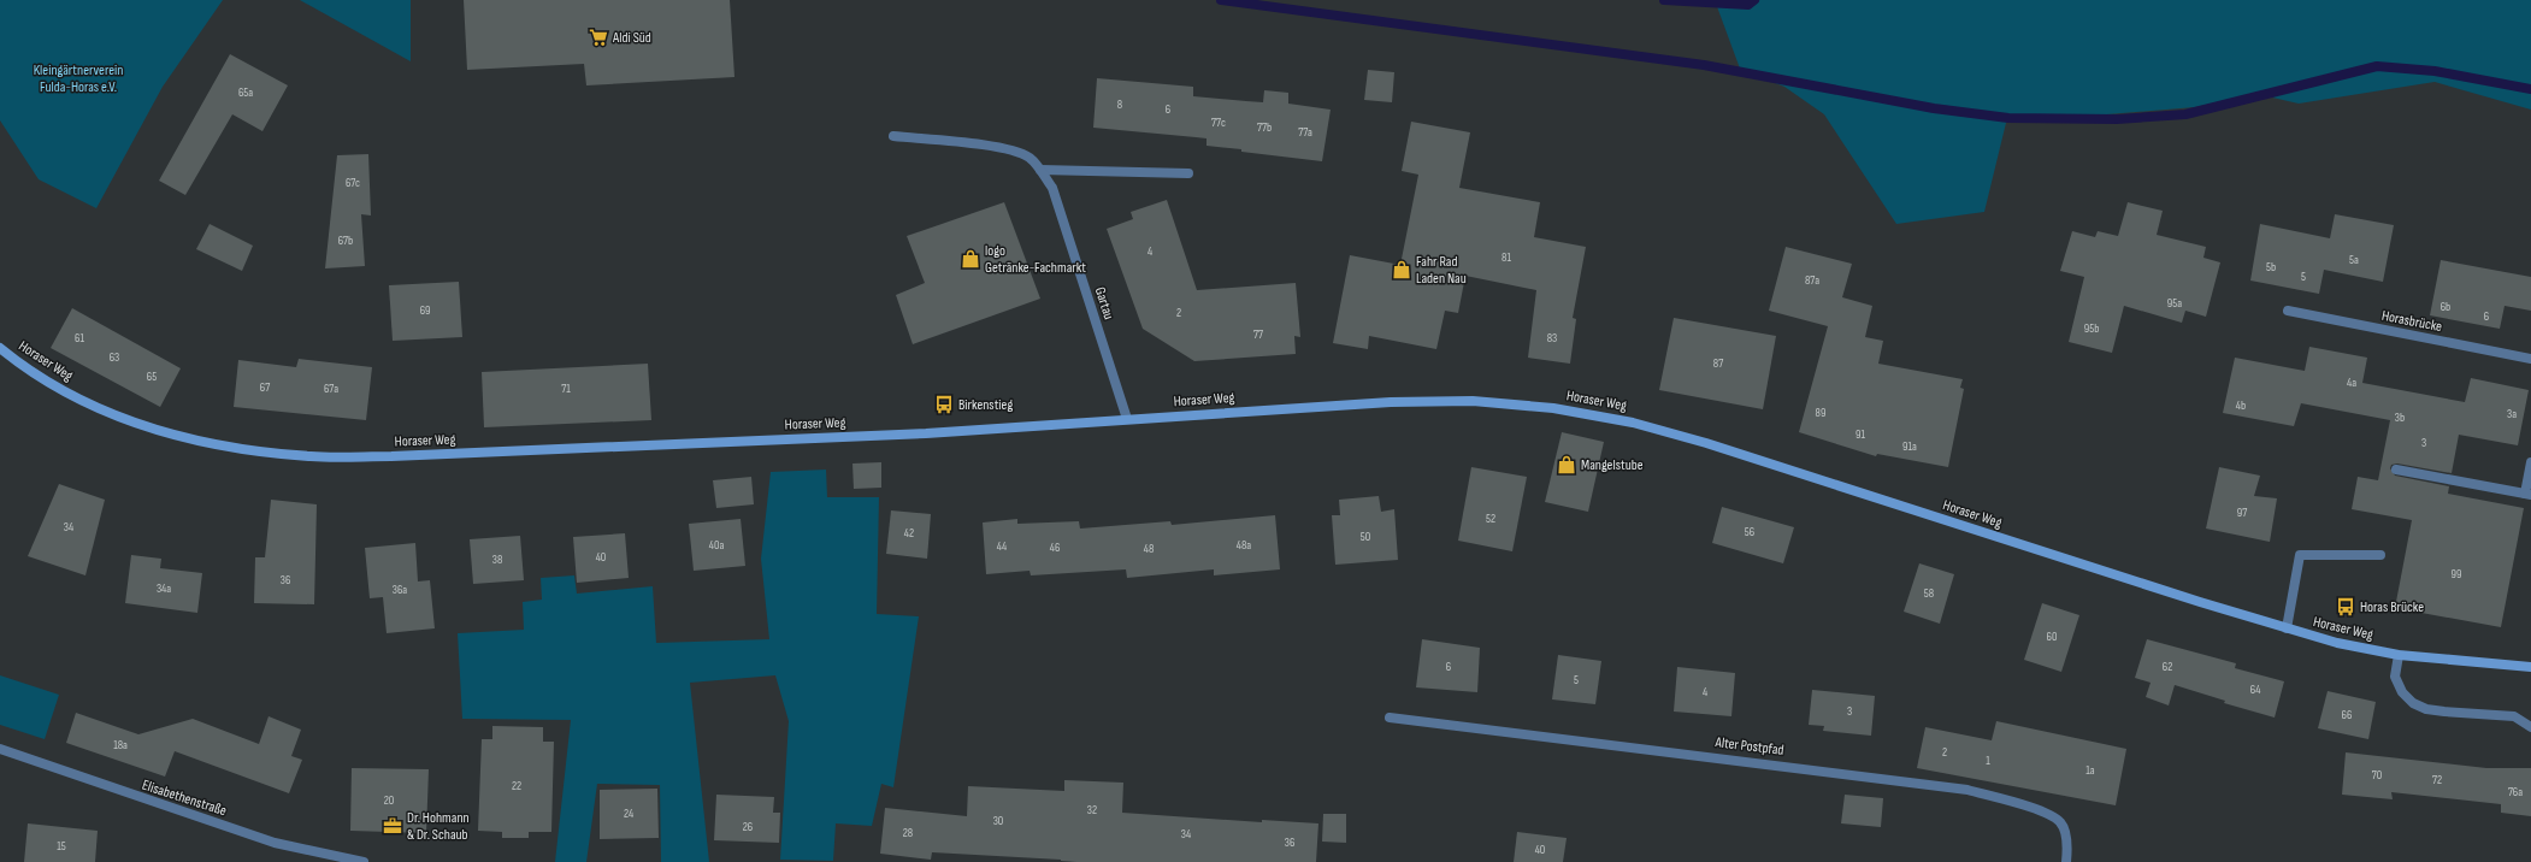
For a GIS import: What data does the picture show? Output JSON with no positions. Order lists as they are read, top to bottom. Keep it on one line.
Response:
{"streets":{"main road":["Horaser Weg"],"street":["Gartau","Horasbrücke","Alter Postpfad","Elisabethenstraße"]},"crossings":[["Gartau","Horaser Weg"]],"parks":["Kleingärtnerverein Fulda-Horas e.V."],"places":{"supermarket":["Aldi Süd"],"shop":["logo Getränke-Fachmarkt","Fahr Rad Laden Nau","Mangelstube"],"bus stop":["Birkenstieg","Horas Brücke"],"office":["Dr. Hohmann & Dr. Schaub"]},"house_numbers":["65a","8","6","77c","77b","77a","67c","67b","4","81","5a","5b","5","87a","95a","6b","69","2","6","95b","77","61","83","63","87","65","4a","67","67a","71","4b","89","3a","3b","91","3","91a","97","52","34","56","42","50","40a","48a","44","46","48","40","38","99","36","34a","36a","58","60","6","62","5","64","4","3","66","18a","2","1","1a","70","72","22","76a","20","32","24","30","26","28","34","36","15","40"]}
